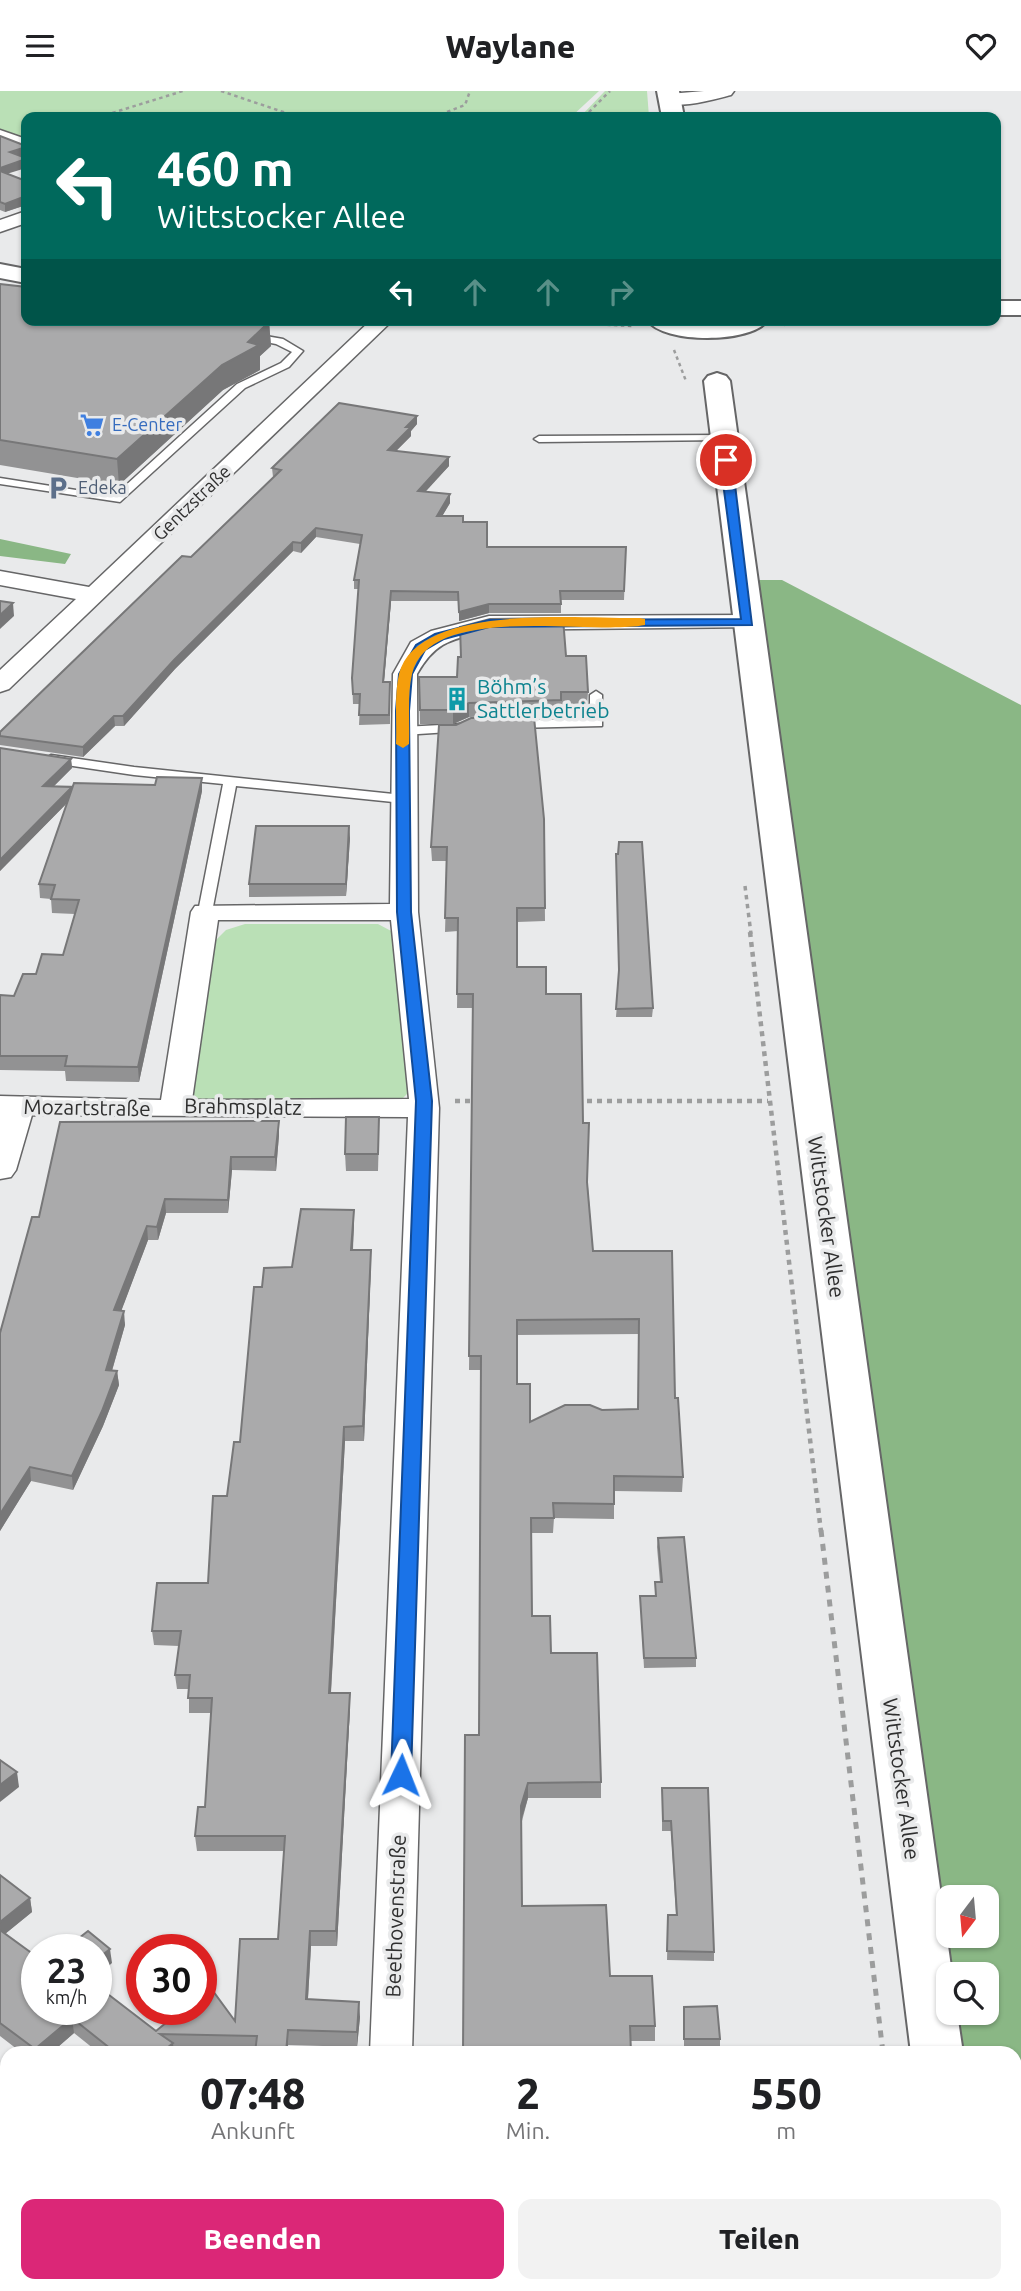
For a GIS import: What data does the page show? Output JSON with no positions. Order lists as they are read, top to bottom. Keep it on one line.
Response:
{"streets":{"main road":["Wittstocker Allee"],"street":["Gentzstraße","Brahmsplatz","Mozartstraße","Beethovenstraße"]},"crossings":[["Brahmsplatz","Mozartstraße"],["Brahmsplatz","Beethovenstraße"],["Wittstocker Allee","Beethovenstraße"]],"places":{"supermarket":["E-Center"],"parking":["Edeka"],"building":["Böhm’s Sattlerbetrieb"]},"north":"bottom","page":{"header":"Waylane","turn":["460 m","Wittstocker Allee"],"speed":"23 km/h","limit":"30","eta":["07:48","Ankunft","2","Min.","550","m"],"buttons":["Beenden","Teilen"]}}
